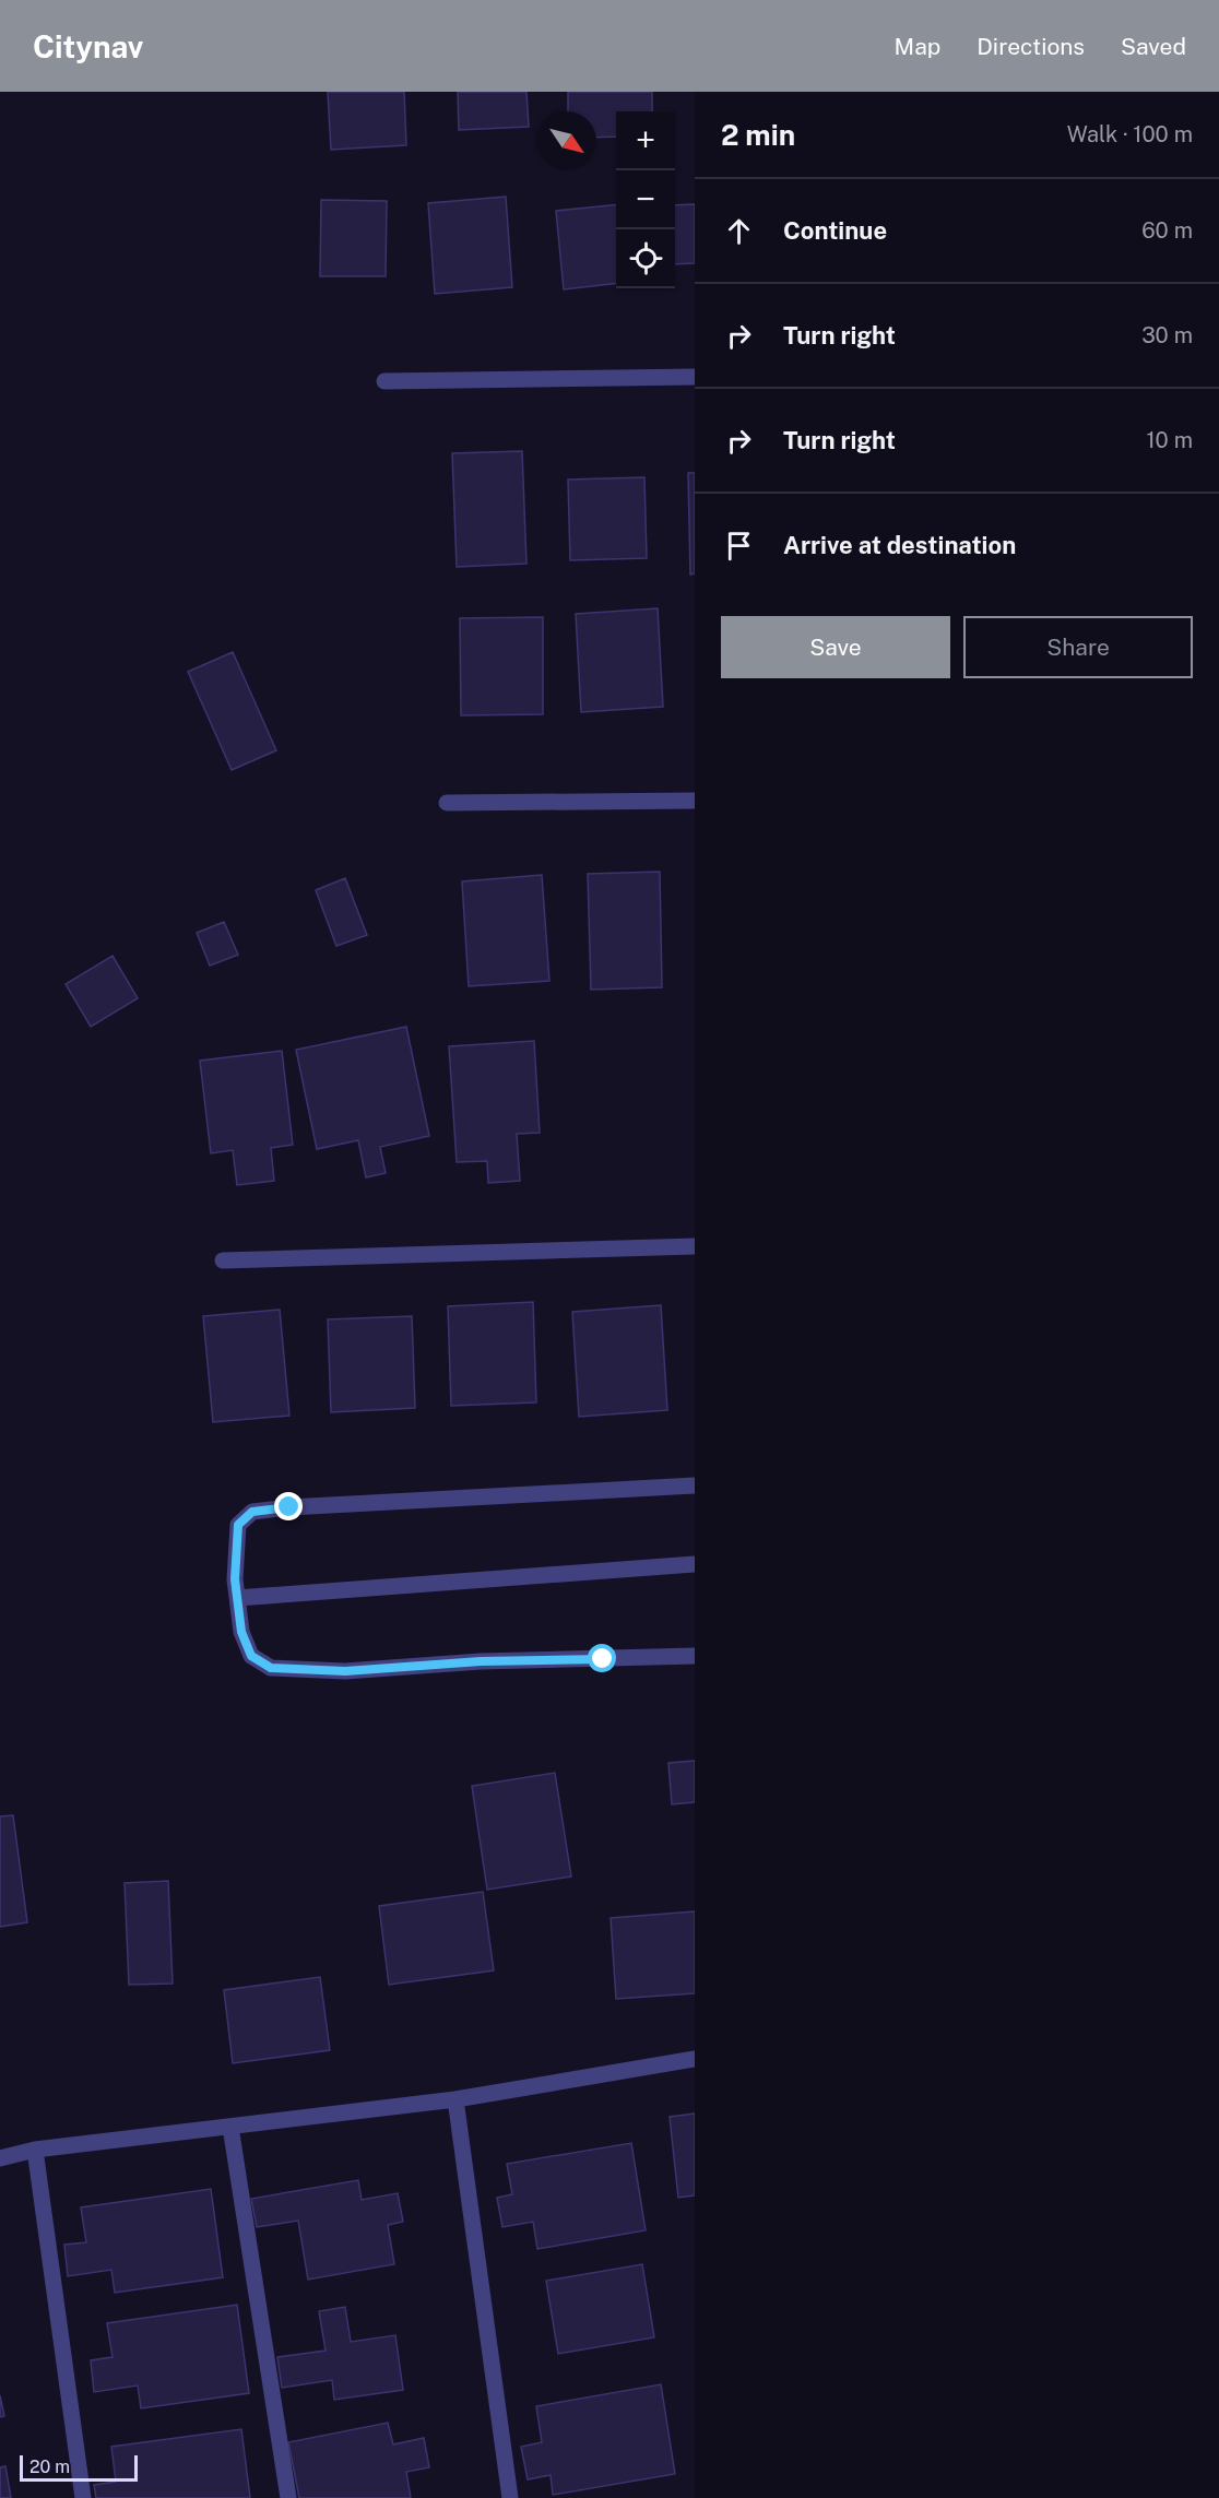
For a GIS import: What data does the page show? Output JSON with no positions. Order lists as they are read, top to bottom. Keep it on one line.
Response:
{"scale_bar":"20 m","north":"bottom right","page":{"header":"Citynav","nav":["Map","Directions","Saved"],"heading":["2 min","Walk · 100 m"],"map_buttons":["+","−"],"list":[["Continue","60 m"],["Turn right","30 m"],["Turn right","10 m"],"Arrive at destination"],"buttons":["Save","Share"],"scale":"20 m"}}
